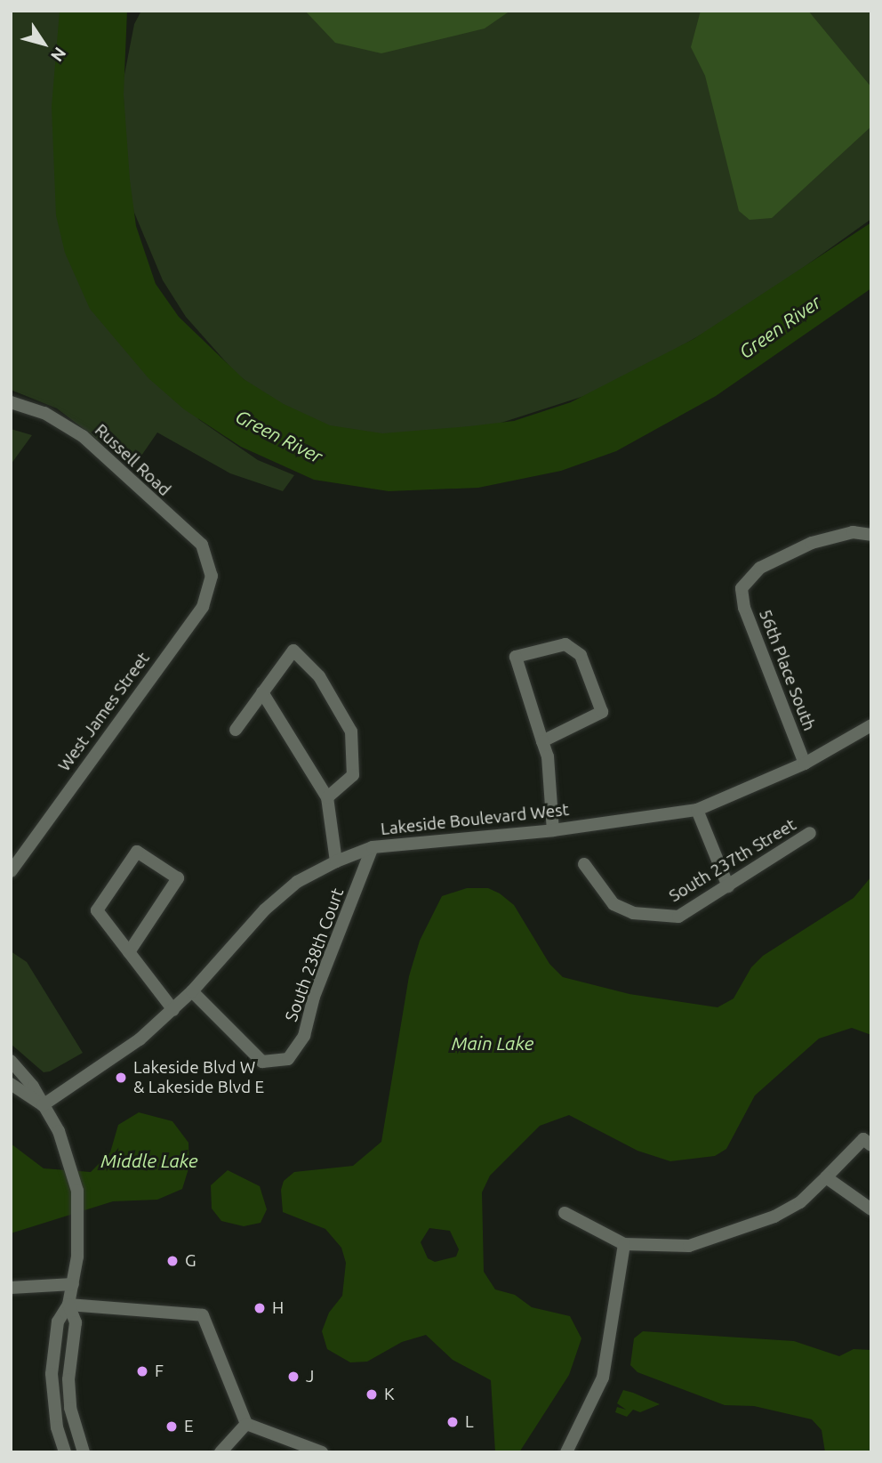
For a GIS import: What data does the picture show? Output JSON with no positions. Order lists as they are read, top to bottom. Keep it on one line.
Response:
{"streets":{"street":["Russell Road","56th Place South","West James Street","Lakeside Boulevard West","South 237th Street","South 238th Court"]},"crossings":[["Russell Road","West James Street"],["56th Place South","Lakeside Boulevard West"],["Lakeside Boulevard West","South 238th Court"]],"water":["Green River","Main Lake","Middle Lake"],"places":["Lakeside Blvd W & Lakeside Blvd E","G","H","F","J","K","L","E"],"north":"bottom right"}
